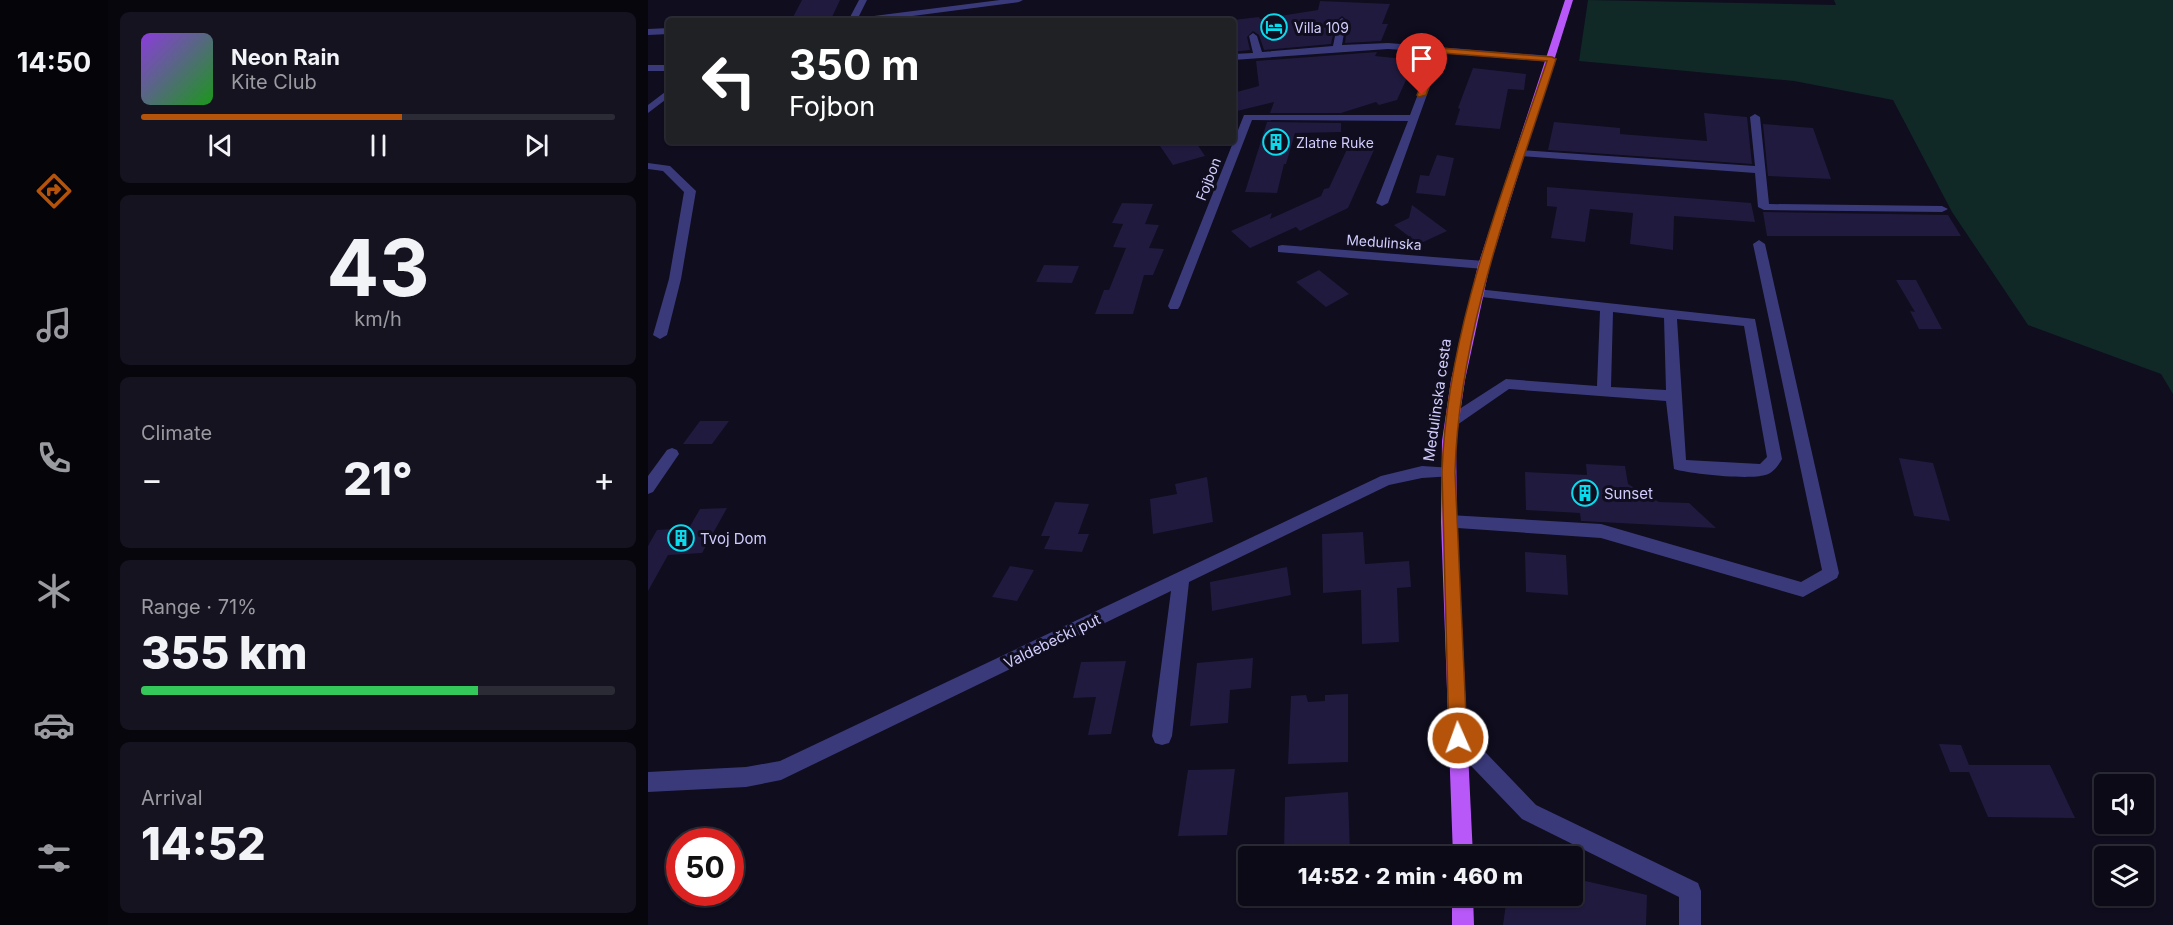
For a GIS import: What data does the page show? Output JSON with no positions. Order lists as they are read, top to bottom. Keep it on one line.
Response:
{"streets":{"main road":["Medulinska cesta"],"street":["Fojbon","Medulinska","Valdebečki put"]},"crossings":[["Medulinska","Medulinska cesta"],["Medulinska cesta","Valdebečki put"]],"places":{"hotel":["Villa 109"],"building":["Zlatne Ruke","Sunset","Tvoj Dom"]},"page":{"tabs":"14:50","turn":["350 m","Fojbon"],"song":["Neon Rain","Kite Club"],"tile":[["43","km/h"],"Climate",["Range · 71%","355 km"],["Arrival","14:52"]],"heat":["−","21°","+"],"limit":"50","trip":"14:52 · 2 min · 460 m"}}
